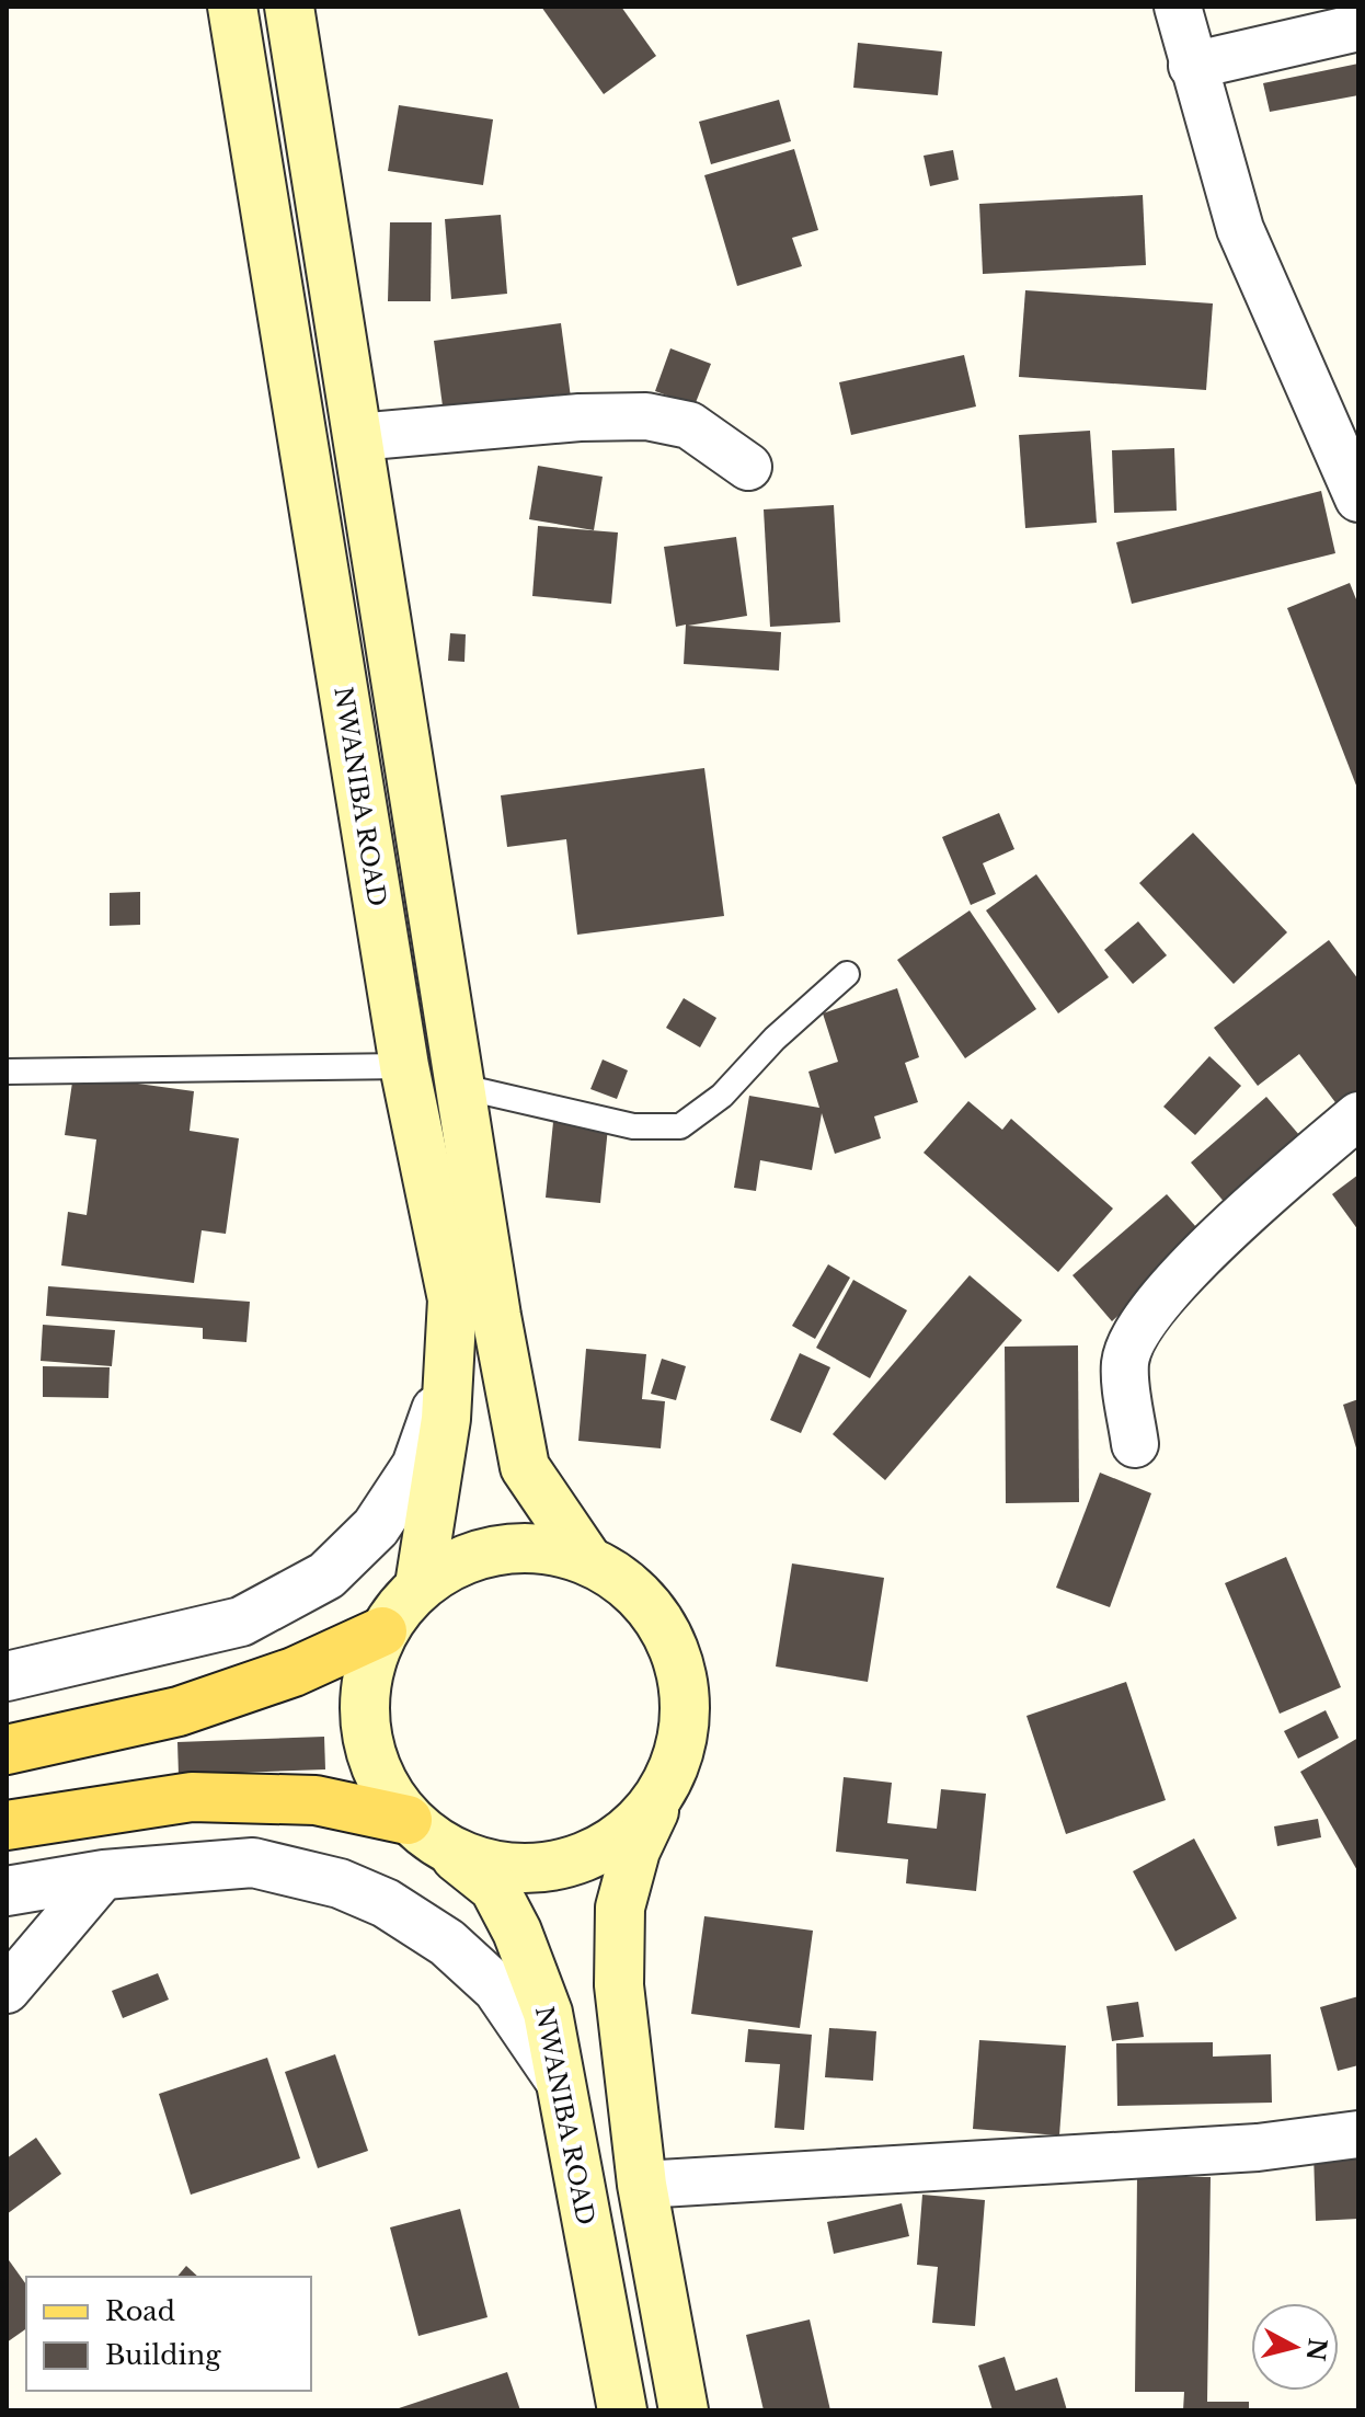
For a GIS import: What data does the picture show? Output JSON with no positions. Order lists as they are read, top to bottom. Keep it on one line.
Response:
{"streets":{"main road":["NWANIBA ROAD"]},"legend":["Road","Building"],"north":"right"}
